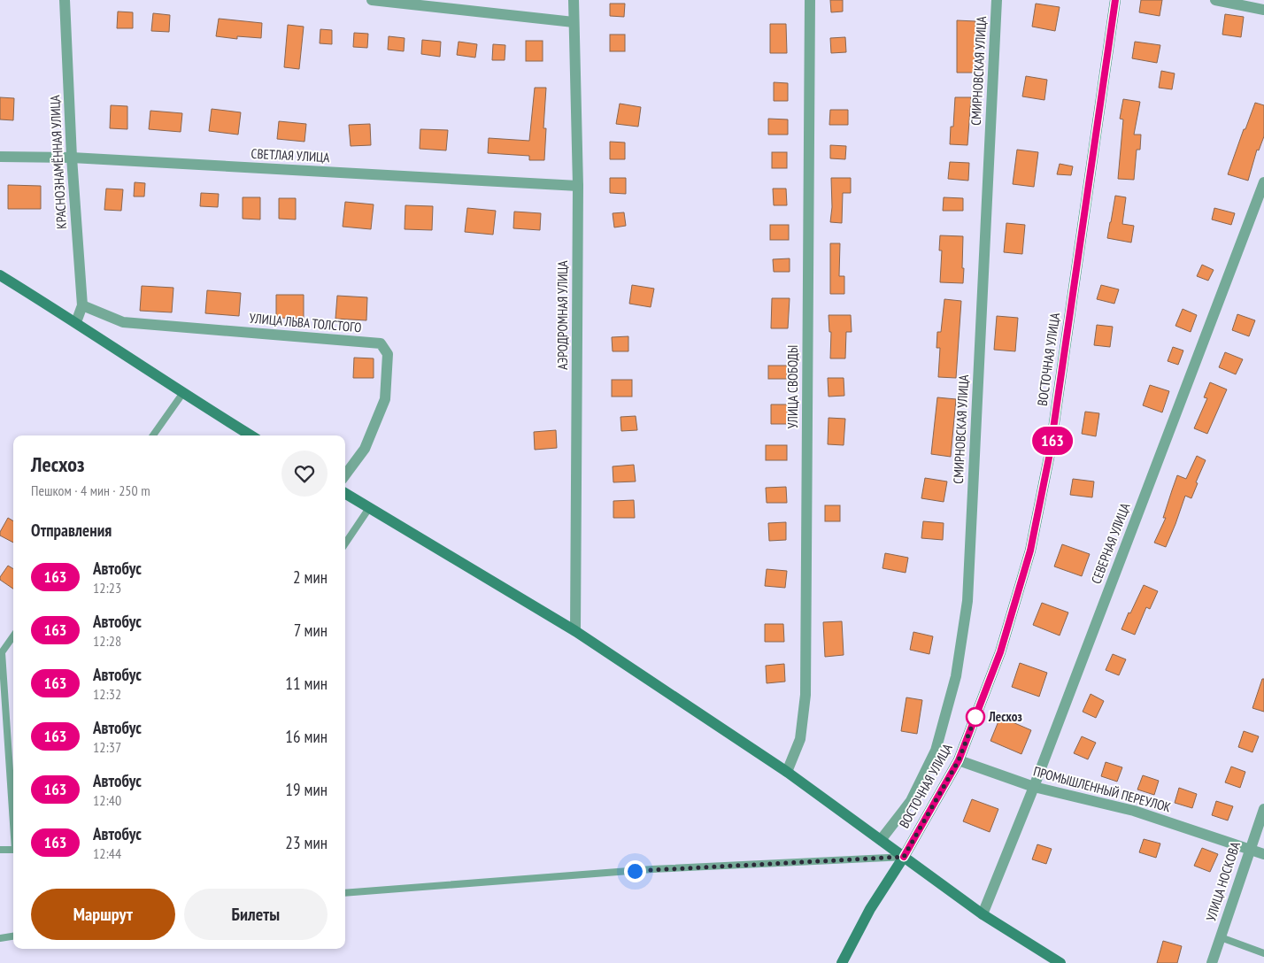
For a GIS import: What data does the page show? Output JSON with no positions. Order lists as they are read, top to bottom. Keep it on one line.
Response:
{"streets":{"street":["СМИРНОВСКАЯ УЛИЦА","СВЕТЛАЯ УЛИЦА","КРАСНОЗНАМЁННАЯ УЛИЦА","АЭРОДРОМНАЯ УЛИЦА","УЛИЦА ЛЬВА ТОЛСТОГО","ВОСТОЧНАЯ УЛИЦА","УЛИЦА СВОБОДЫ","СЕВЕРНАЯ УЛИЦА","ПРОМЫШЛЕННЫЙ ПЕРЕУЛОК","УЛИЦА НОСКОВА"]},"crossings":[["СВЕТЛАЯ УЛИЦА","КРАСНОЗНАМЁННАЯ УЛИЦА"],["СВЕТЛАЯ УЛИЦА","АЭРОДРОМНАЯ УЛИЦА"],["КРАСНОЗНАМЁННАЯ УЛИЦА","УЛИЦА ЛЬВА ТОЛСТОГО"],["ВОСТОЧНАЯ УЛИЦА","ПРОМЫШЛЕННЫЙ ПЕРЕУЛОК"],["СЕВЕРНАЯ УЛИЦА","ПРОМЫШЛЕННЫЙ ПЕРЕУЛОК"],["ПРОМЫШЛЕННЫЙ ПЕРЕУЛОК","УЛИЦА НОСКОВА"]],"places":["Лесхоз"],"lines":["bus line 163"],"page":{"on_map":"163","heading":[["Лесхоз","Пешком · 4 мин · 250 m"],"Отправления"],"list":[{"mark":"163","name":"Автобус","note":"12:23","value":"2 мин"},{"mark":"163","name":"Автобус","note":"12:28","value":"7 мин"},{"mark":"163","name":"Автобус","note":"12:32","value":"11 мин"},{"mark":"163","name":"Автобус","note":"12:37","value":"16 мин"},{"mark":"163","name":"Автобус","note":"12:40","value":"19 мин"},{"mark":"163","name":"Автобус","note":"12:44","value":"23 мин"}],"buttons":["Маршрут","Билеты"]}}
